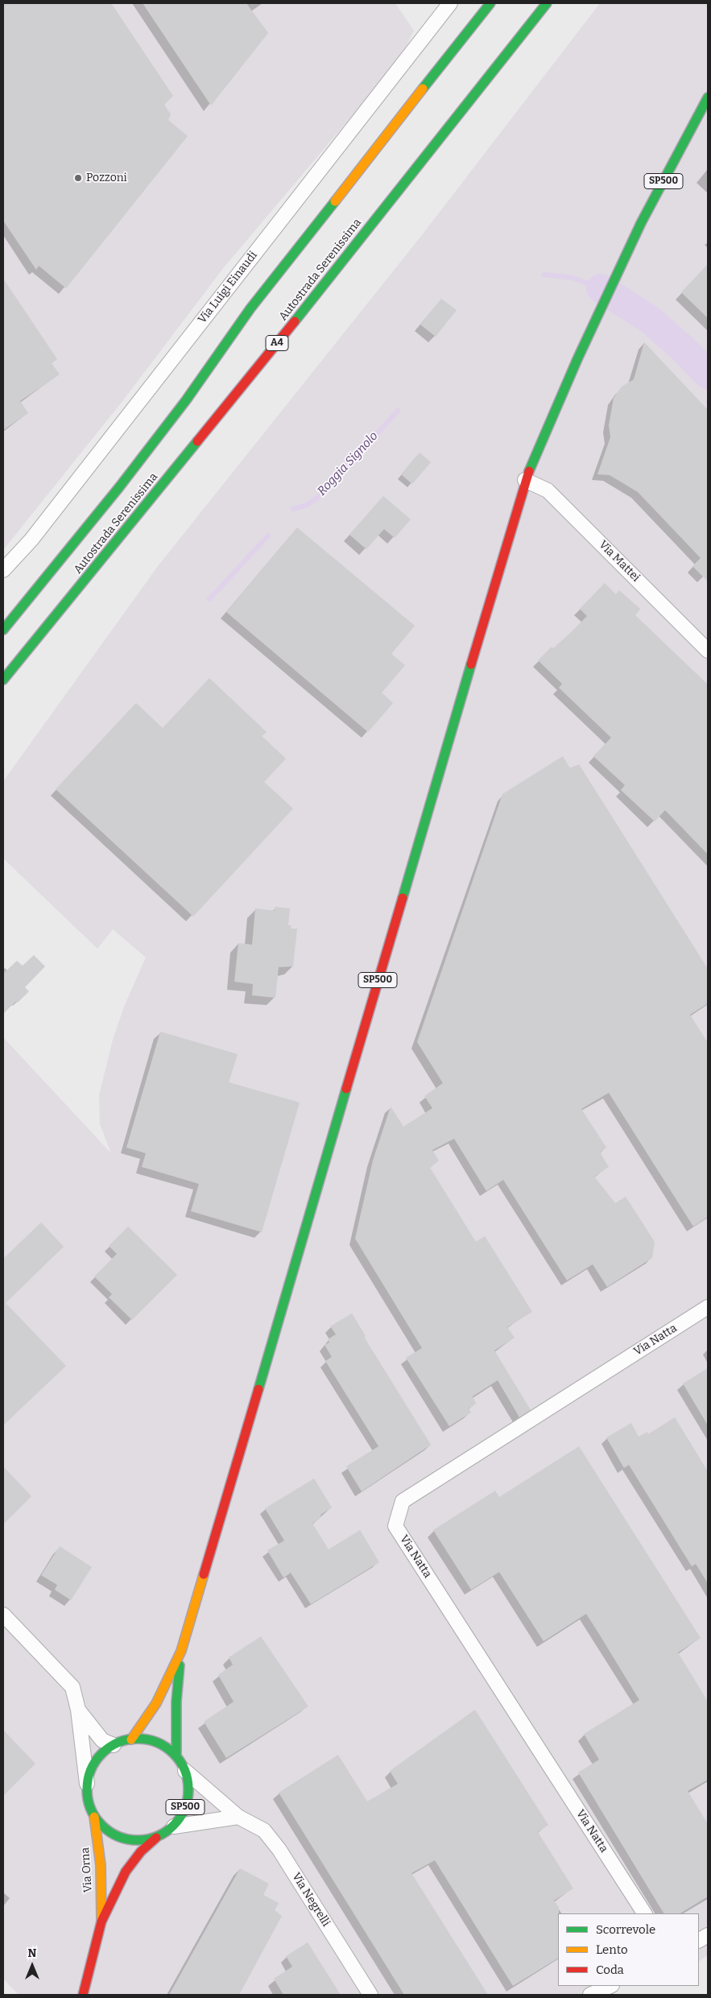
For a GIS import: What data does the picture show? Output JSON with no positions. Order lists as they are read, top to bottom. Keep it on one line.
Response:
{"streets":{"main road":["SP500","Autostrada Serenissima","A4","Via Orna"],"street":["Via Luigi Einaudi","Via Mattei","Via Natta","Via Negrelli"]},"crossings":[["SP500","Via Mattei"],["SP500","Via Orna"],["SP500","Via Negrelli"],["Via Orna","Via Negrelli"]],"water":["Roggia Signolo"],"places":["Pozzoni"],"legend":["Scorrevole","Lento","Coda"],"north":"top"}
